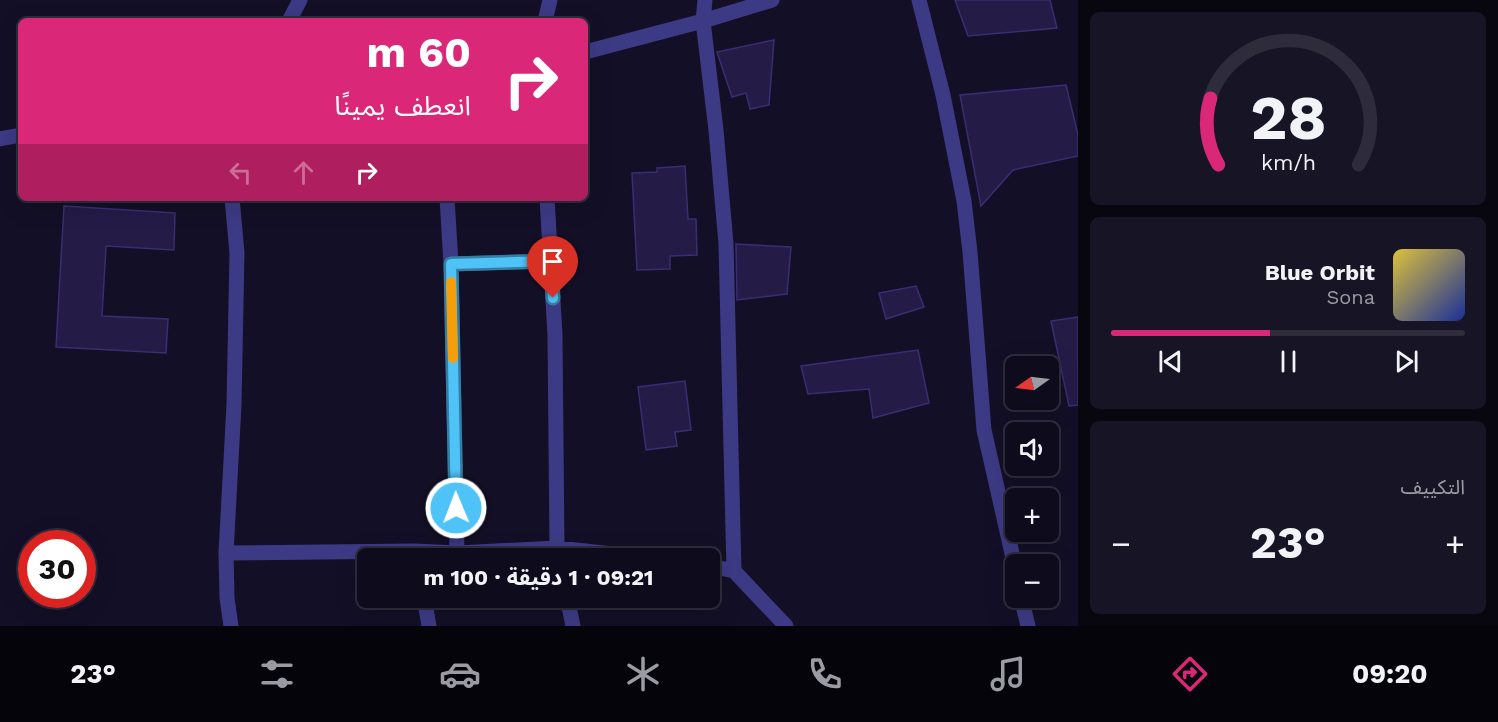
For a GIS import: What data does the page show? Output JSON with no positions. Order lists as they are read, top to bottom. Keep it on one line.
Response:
{"north":"left","page":{"turn":["60 m","انعطف يمينًا"],"song":["Blue Orbit","Sona"],"map_buttons":["+","−"],"tile":"التكييف","heat":["−","23°","+"],"limit":"30","trip":"09:21 · 1 دقيقة · 100 m","tabs":["09:20","23°"],"gauge":["28","km/h"]}}
